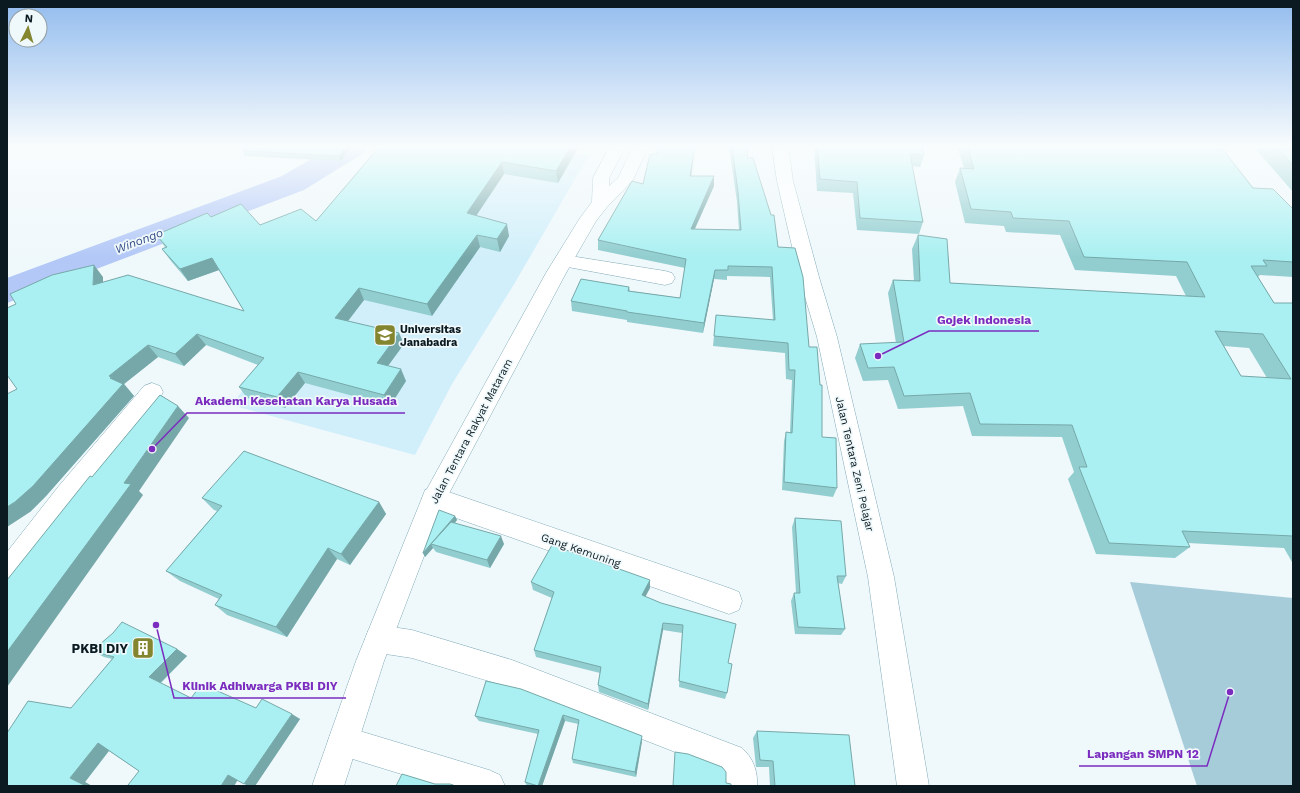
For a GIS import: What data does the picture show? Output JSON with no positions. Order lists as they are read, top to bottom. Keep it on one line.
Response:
{"streets":{"street":["Jalan Tentara Rakyat Mataram","Jalan Tentara Zeni Pelajar","Gang Kemuning"]},"crossings":[["Jalan Tentara Rakyat Mataram","Gang Kemuning"]],"water":["Winongo"],"places":{"school or university":["Universitas Janabadra"],"other":["Gojek Indonesia","Akademi Kesehatan Karya Husada","Klinik Adhiwarga PKBI DIY","Lapangan SMPN 12"],"building":["PKBI DIY"]},"north":"top"}
